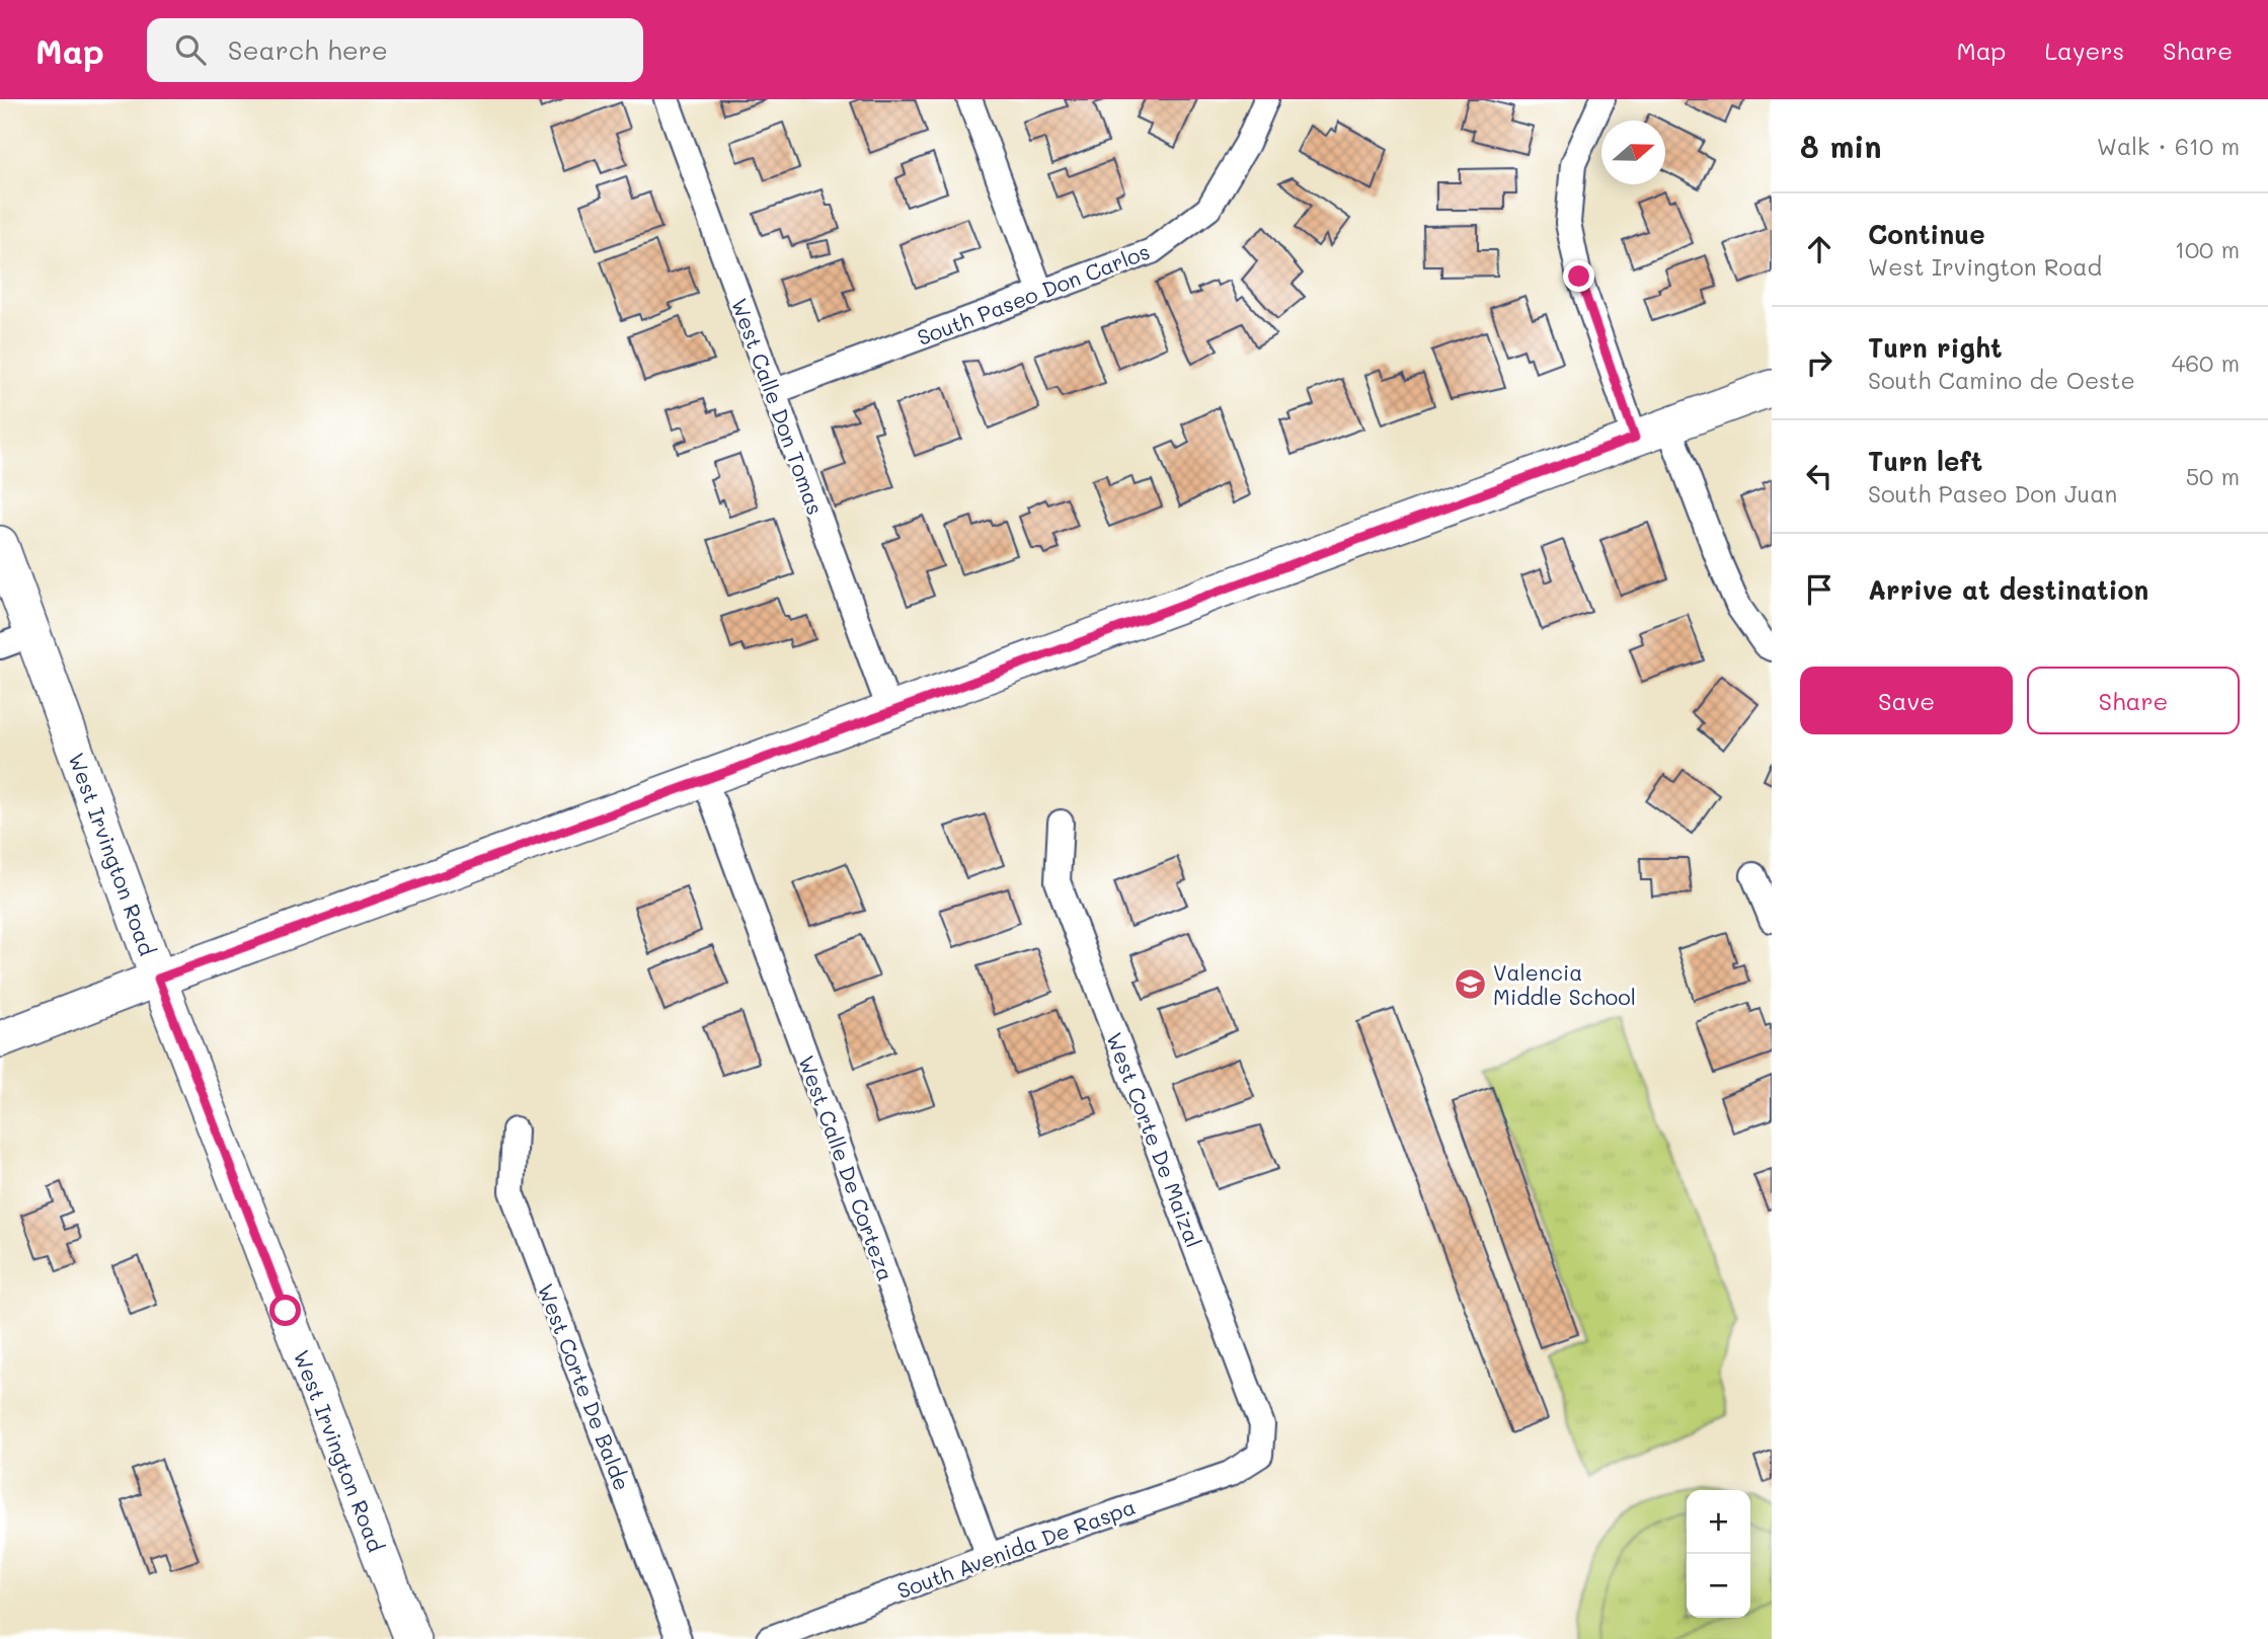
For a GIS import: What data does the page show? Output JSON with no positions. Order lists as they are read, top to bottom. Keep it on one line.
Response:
{"streets":{"street":["South Paseo Don Carlos","West Calle Don Tomas","West Irvington Road","West Corte De Maizal","West Calle De Corteza","West Corte De Balde","South Avenida De Raspa"]},"crossings":[["South Paseo Don Carlos","West Calle Don Tomas"],["West Corte De Maizal","South Avenida De Raspa"],["West Calle De Corteza","South Avenida De Raspa"]],"places":{"school or university":["Valencia Middle School"]},"north":"right","page":{"header":"Map","search":"Search here","nav":["Map","Layers","Share"],"heading":["8 min","Walk · 610 m"],"list":[["Continue","West Irvington Road","100 m"],["Turn right","South Camino de Oeste","460 m"],["Turn left","South Paseo Don Juan","50 m"],"Arrive at destination"],"buttons":["Save","Share"],"map_buttons":["+","−"]}}
